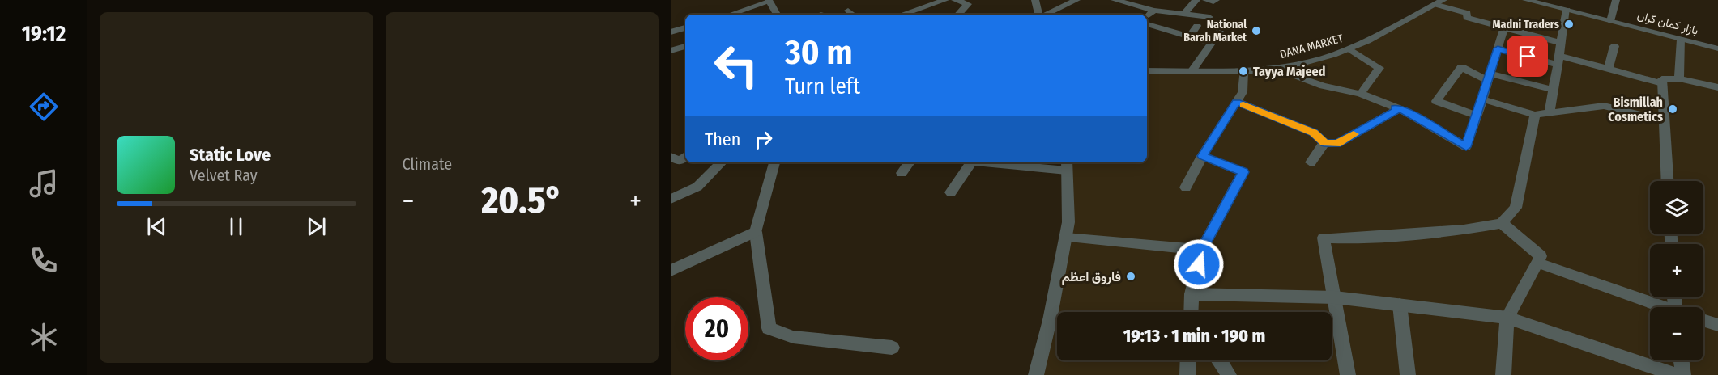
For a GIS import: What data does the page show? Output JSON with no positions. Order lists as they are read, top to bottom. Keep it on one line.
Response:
{"streets":{"street":["بازار کمان گراں","DANA MARKET"]},"places":["Madni Traders","National Barah Market","Tayya Majeed","Bismillah Cosmetics","فاروق اعظم"],"page":{"tabs":"19:12","tile":"Climate","turn":["30 m","Turn left"],"then":"Then","song":["Static Love","Velvet Ray"],"heat":["−","20.5°","+"],"map_buttons":["+","−"],"limit":"20","trip":"19:13 · 1 min · 190 m"}}
